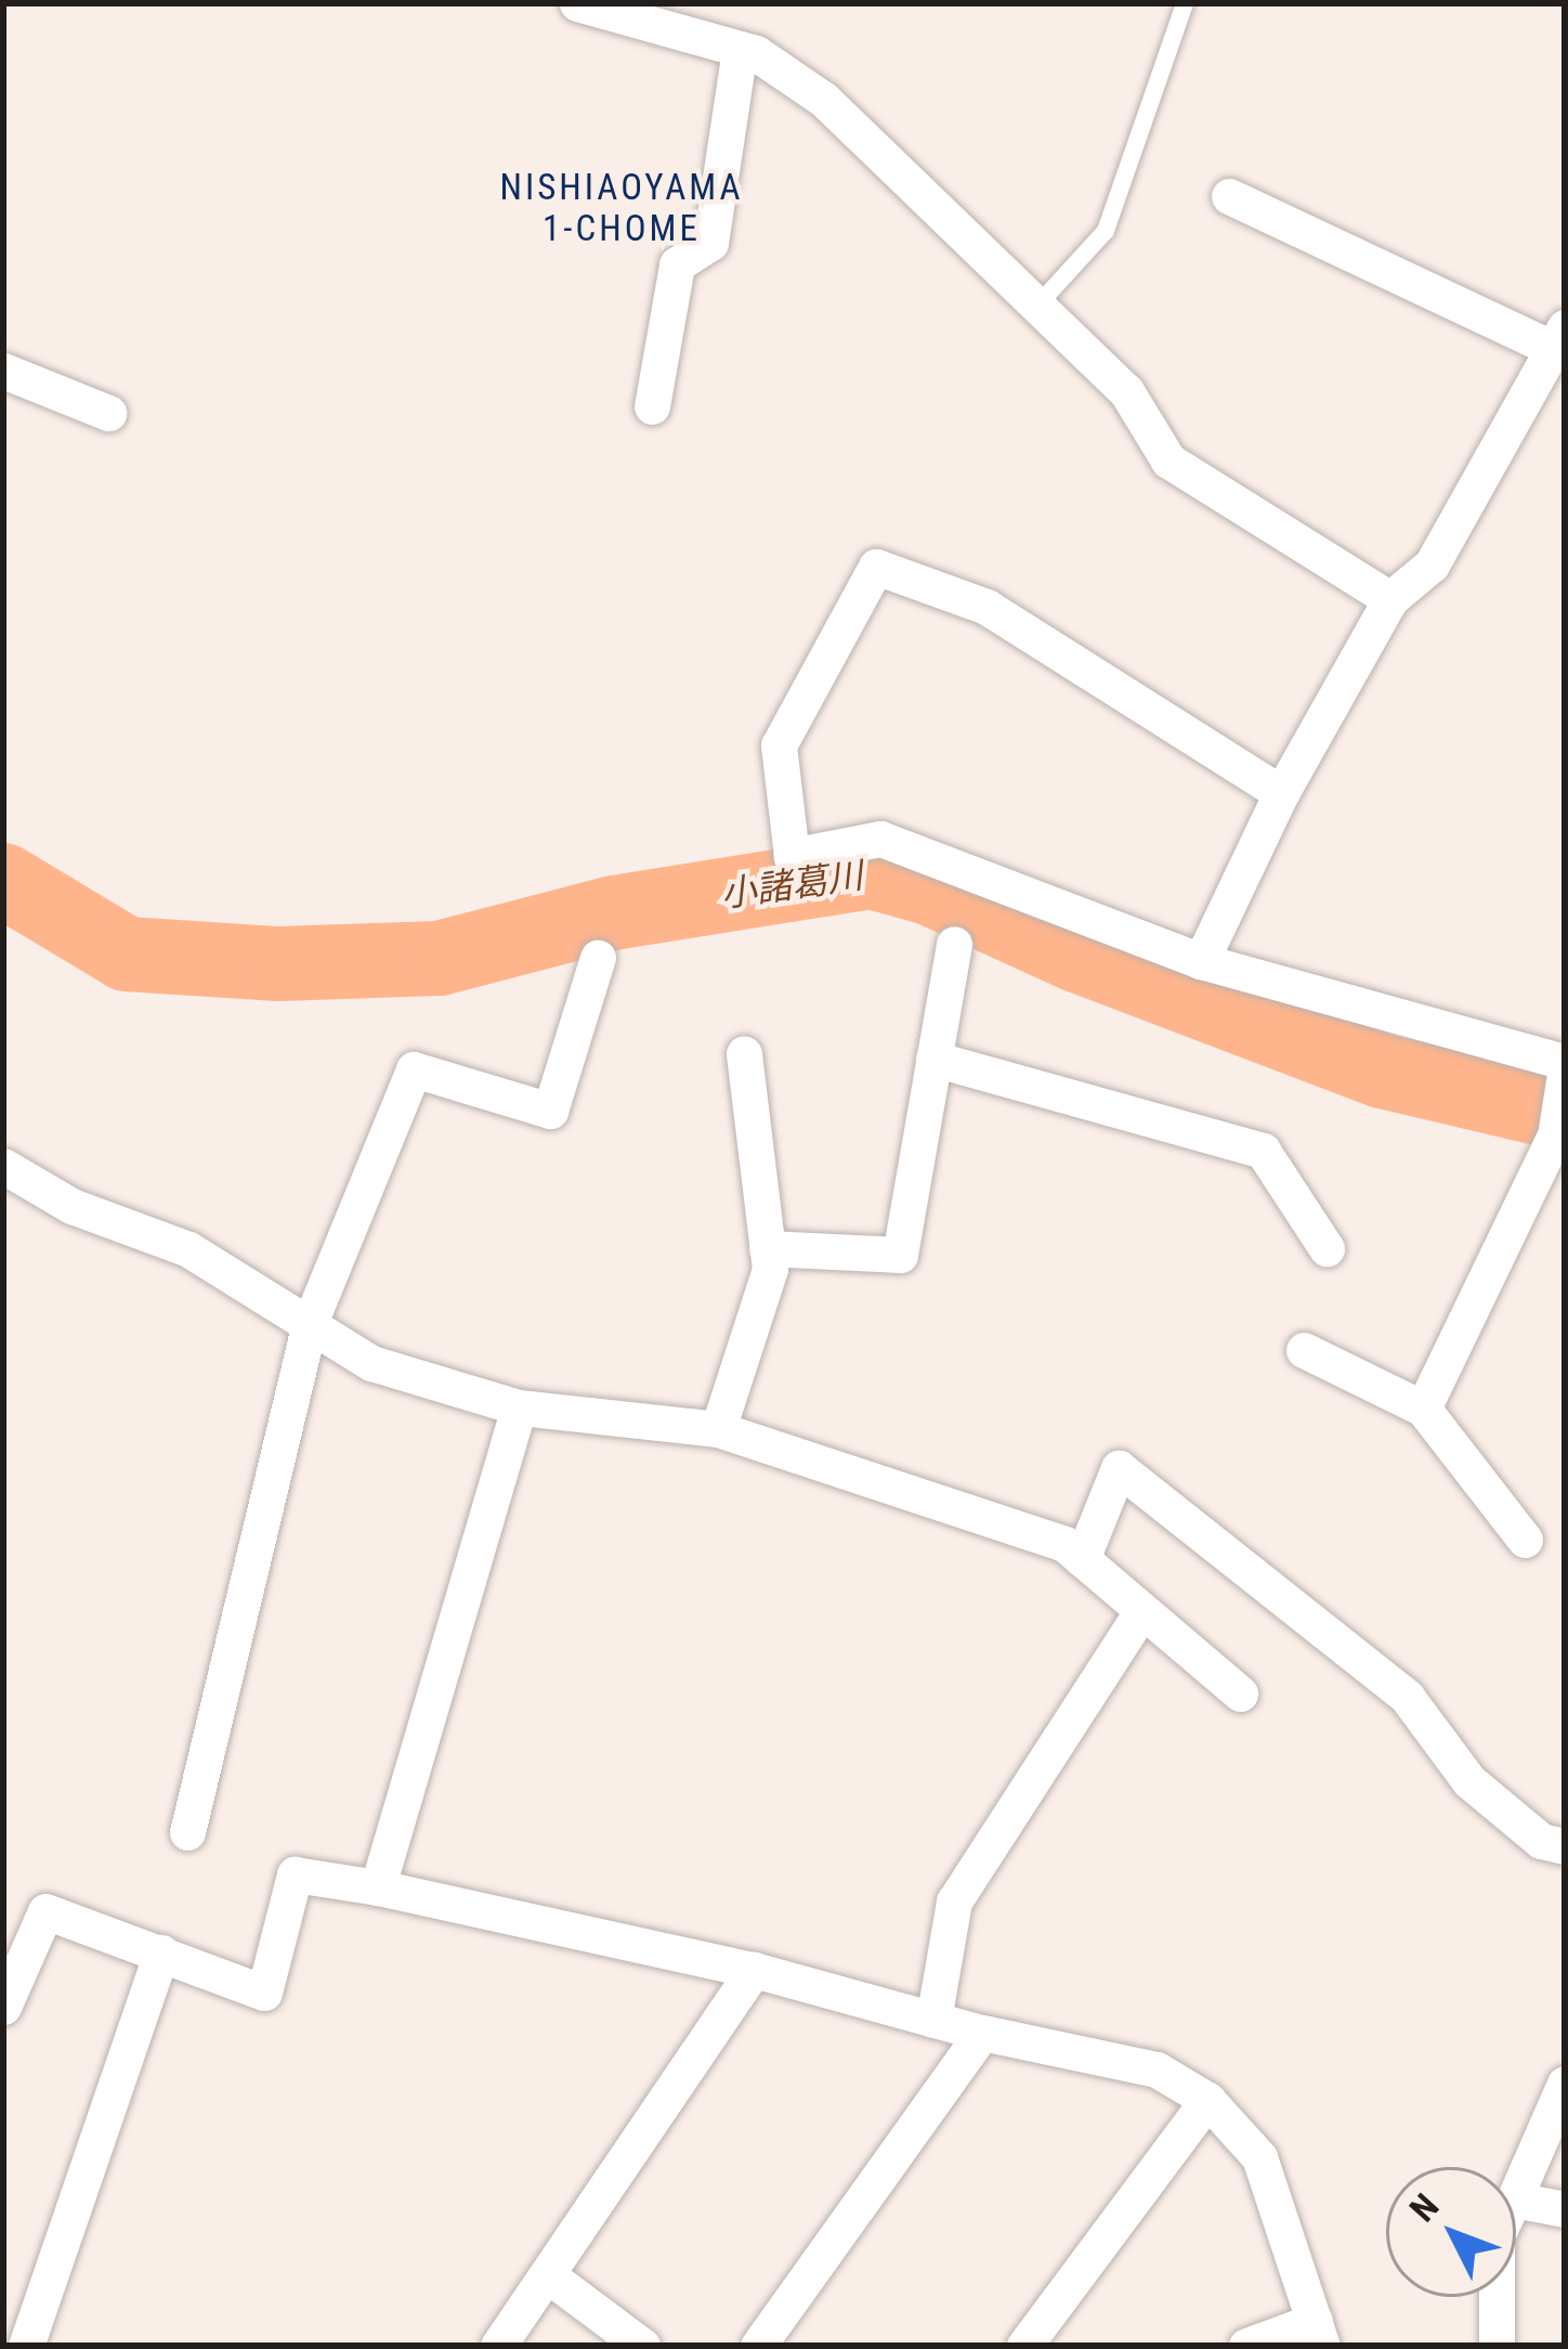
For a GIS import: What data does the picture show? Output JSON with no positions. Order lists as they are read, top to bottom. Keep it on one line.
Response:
{"districts":["NISHIAOYAMA 1-CHOME"],"water":["小諸葛川"],"north":"top left"}
